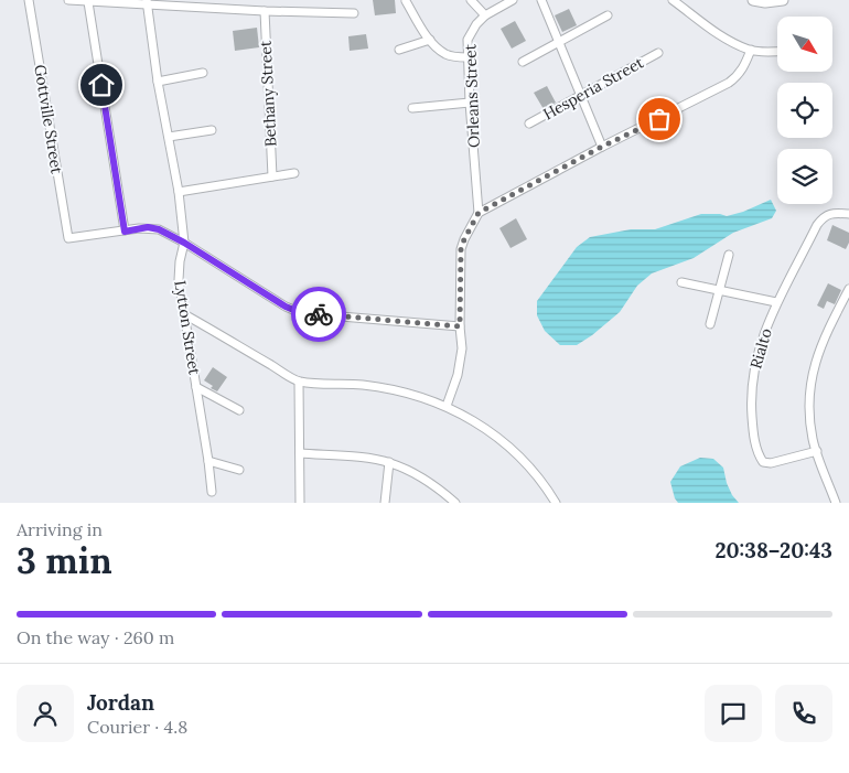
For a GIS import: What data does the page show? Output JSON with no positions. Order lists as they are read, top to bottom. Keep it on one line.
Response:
{"streets":{"street":["Hesperia Street","Bethany Street","Orleans Street","Gottville Street","Lytton Street","Rialto"]},"north":"bottom right","page":{"heading":["3 min","Arriving in","20:38–20:43"],"panel":["Jordan","Courier · 4.8"],"bar":"On the way · 260 m"}}
